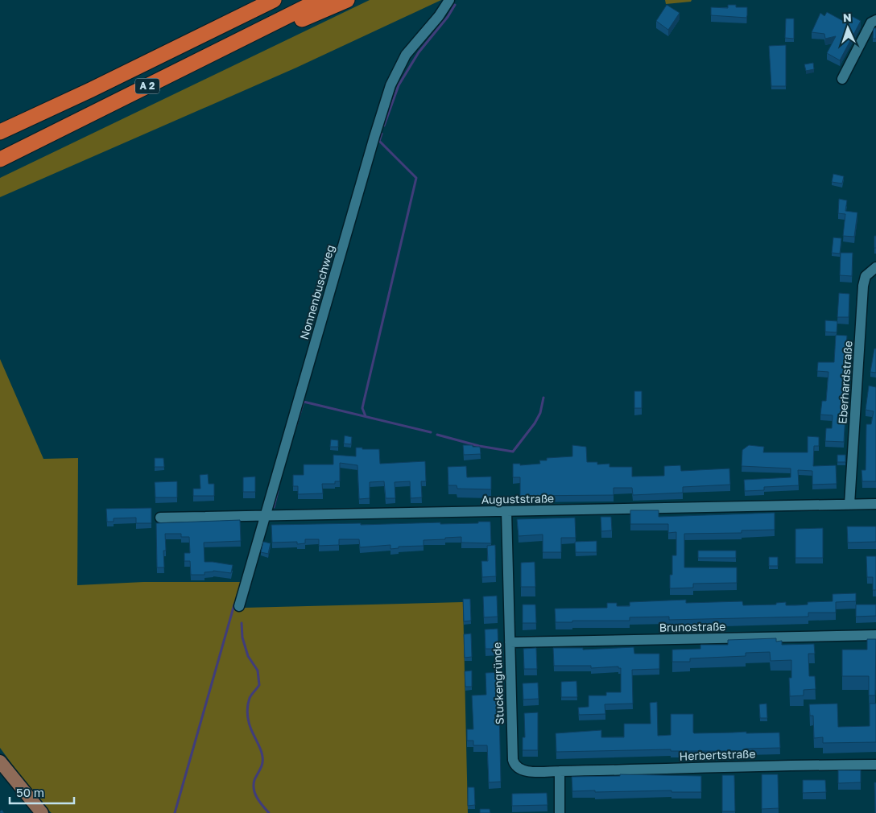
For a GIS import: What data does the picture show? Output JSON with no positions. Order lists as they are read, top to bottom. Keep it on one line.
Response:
{"streets":{"highway":["A 2"],"street":["Nonnenbuschweg","Eberhardstraße","Auguststraße","Brunostraße","Stuckengründe","Herbertstraße"]},"crossings":[["Nonnenbuschweg","Auguststraße"],["Eberhardstraße","Auguststraße"],["Auguststraße","Stuckengründe"],["Brunostraße","Stuckengründe"],["Stuckengründe","Herbertstraße"]],"scale_bar":"50 m","north":"top"}
